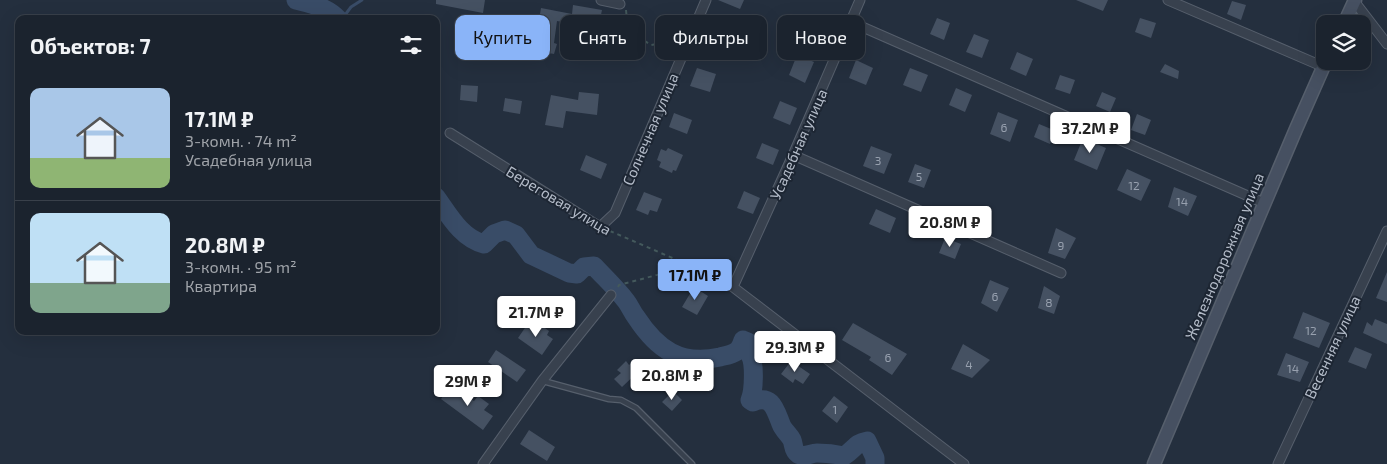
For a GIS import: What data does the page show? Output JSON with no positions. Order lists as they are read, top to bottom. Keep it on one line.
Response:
{"streets":{"street":["Солнечная улица","Усадебная улица","Береговая улица","Железнодорожная улица","Весенняя улица"]},"crossings":[["Солнечная улица","Береговая улица"],["Усадебная улица","Береговая улица"]],"house_numbers":["6","3","5","12","14","9","6","8","12","6","4","14","1"],"page":{"chip":["Купить","Снять","Фильтры","Новое"],"heading":"Объектов: 7","list":[{"name":"17.1M ₽","note":"3-комн. · 74 m² · Усадебная улица"},{"name":"20.8M ₽","note":"3-комн. · 95 m² · Квартира"}],"price":["37.2M ₽","20.8M ₽","17.1M ₽","21.7M ₽","29.3M ₽","20.8M ₽","29M ₽"]}}
